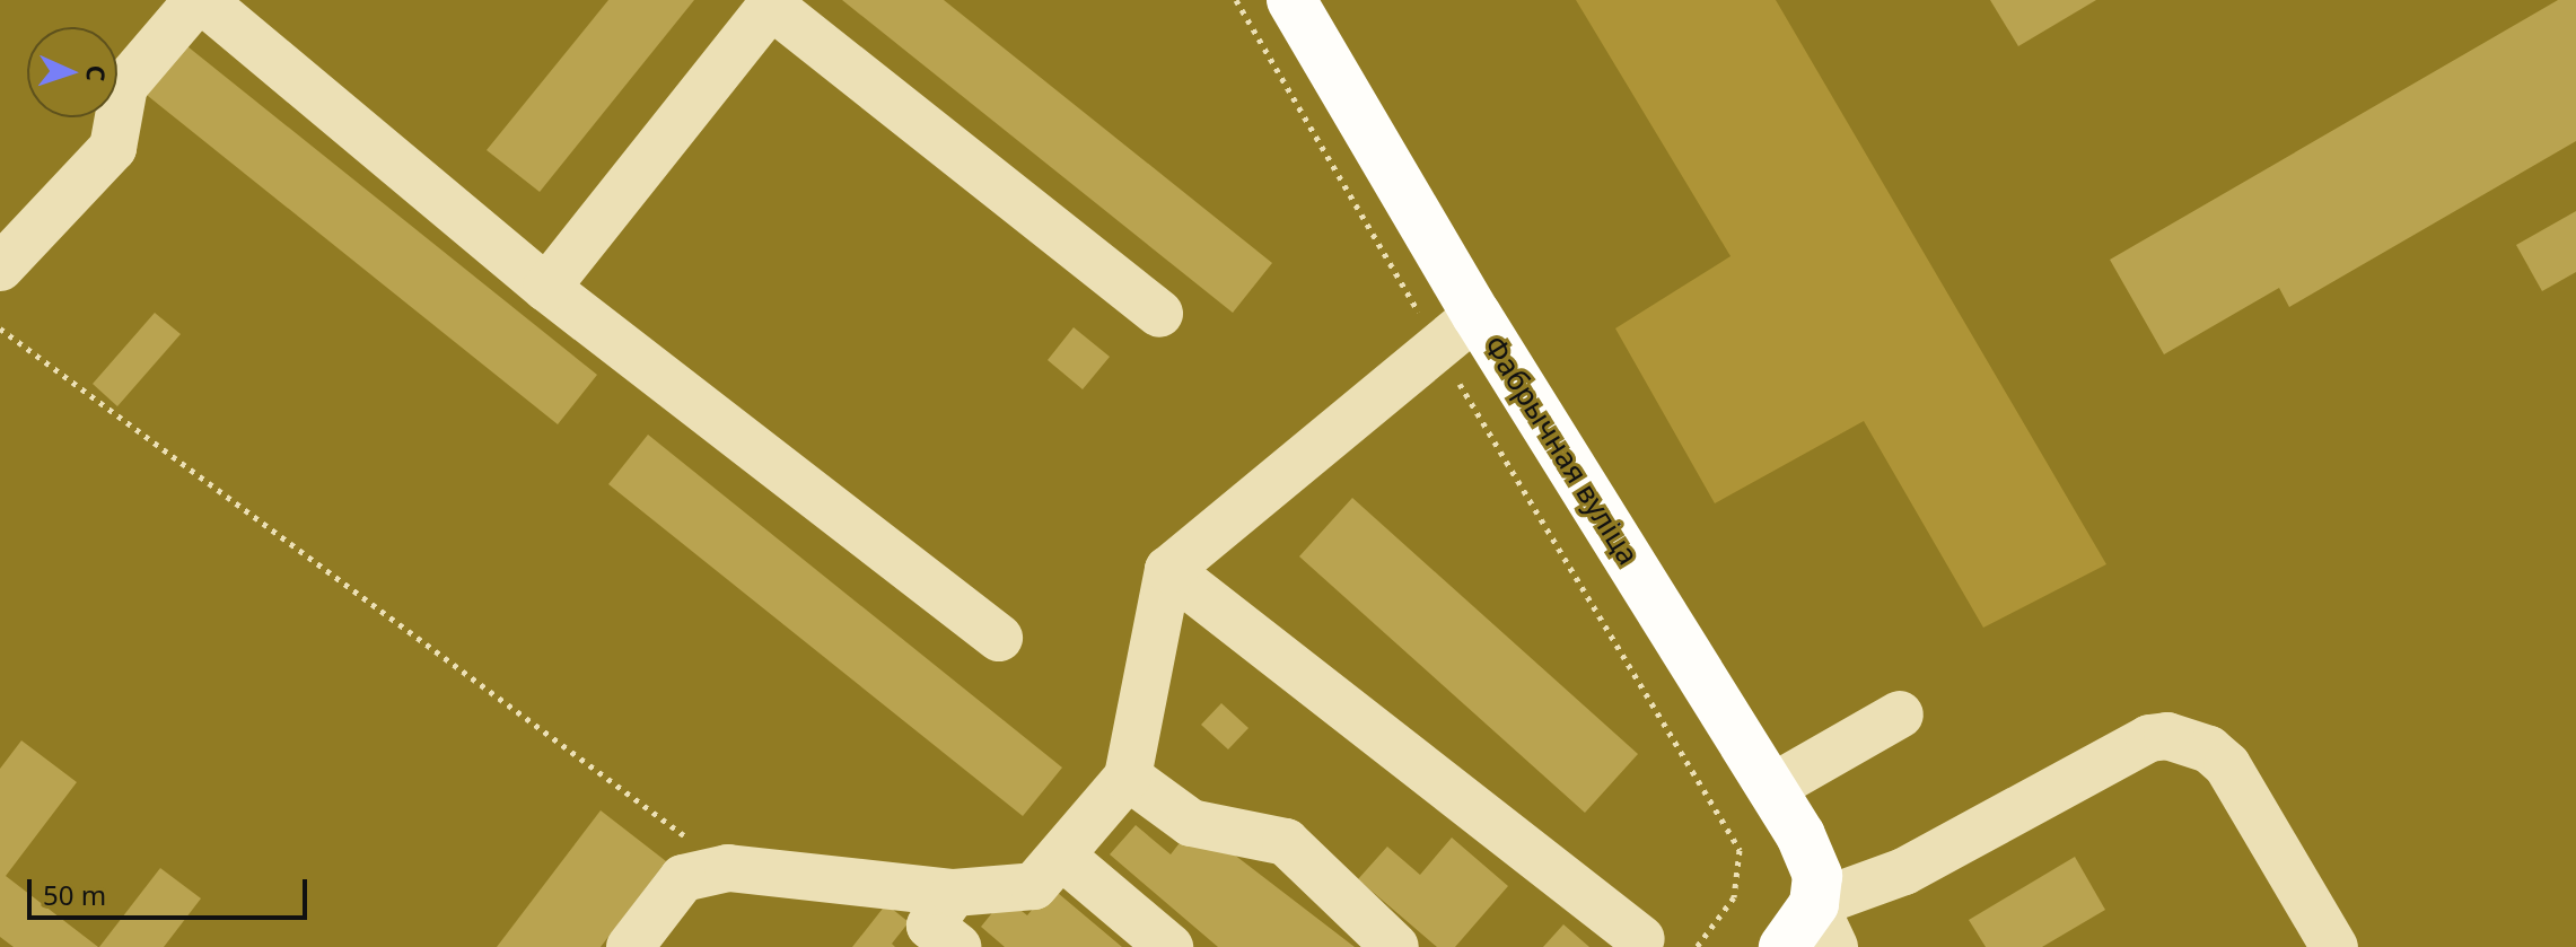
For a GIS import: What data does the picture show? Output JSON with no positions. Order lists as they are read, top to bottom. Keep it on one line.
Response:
{"streets":{"main road":["Фабрычная вуліца"]},"scale_bar":"50 m","north":"right"}
